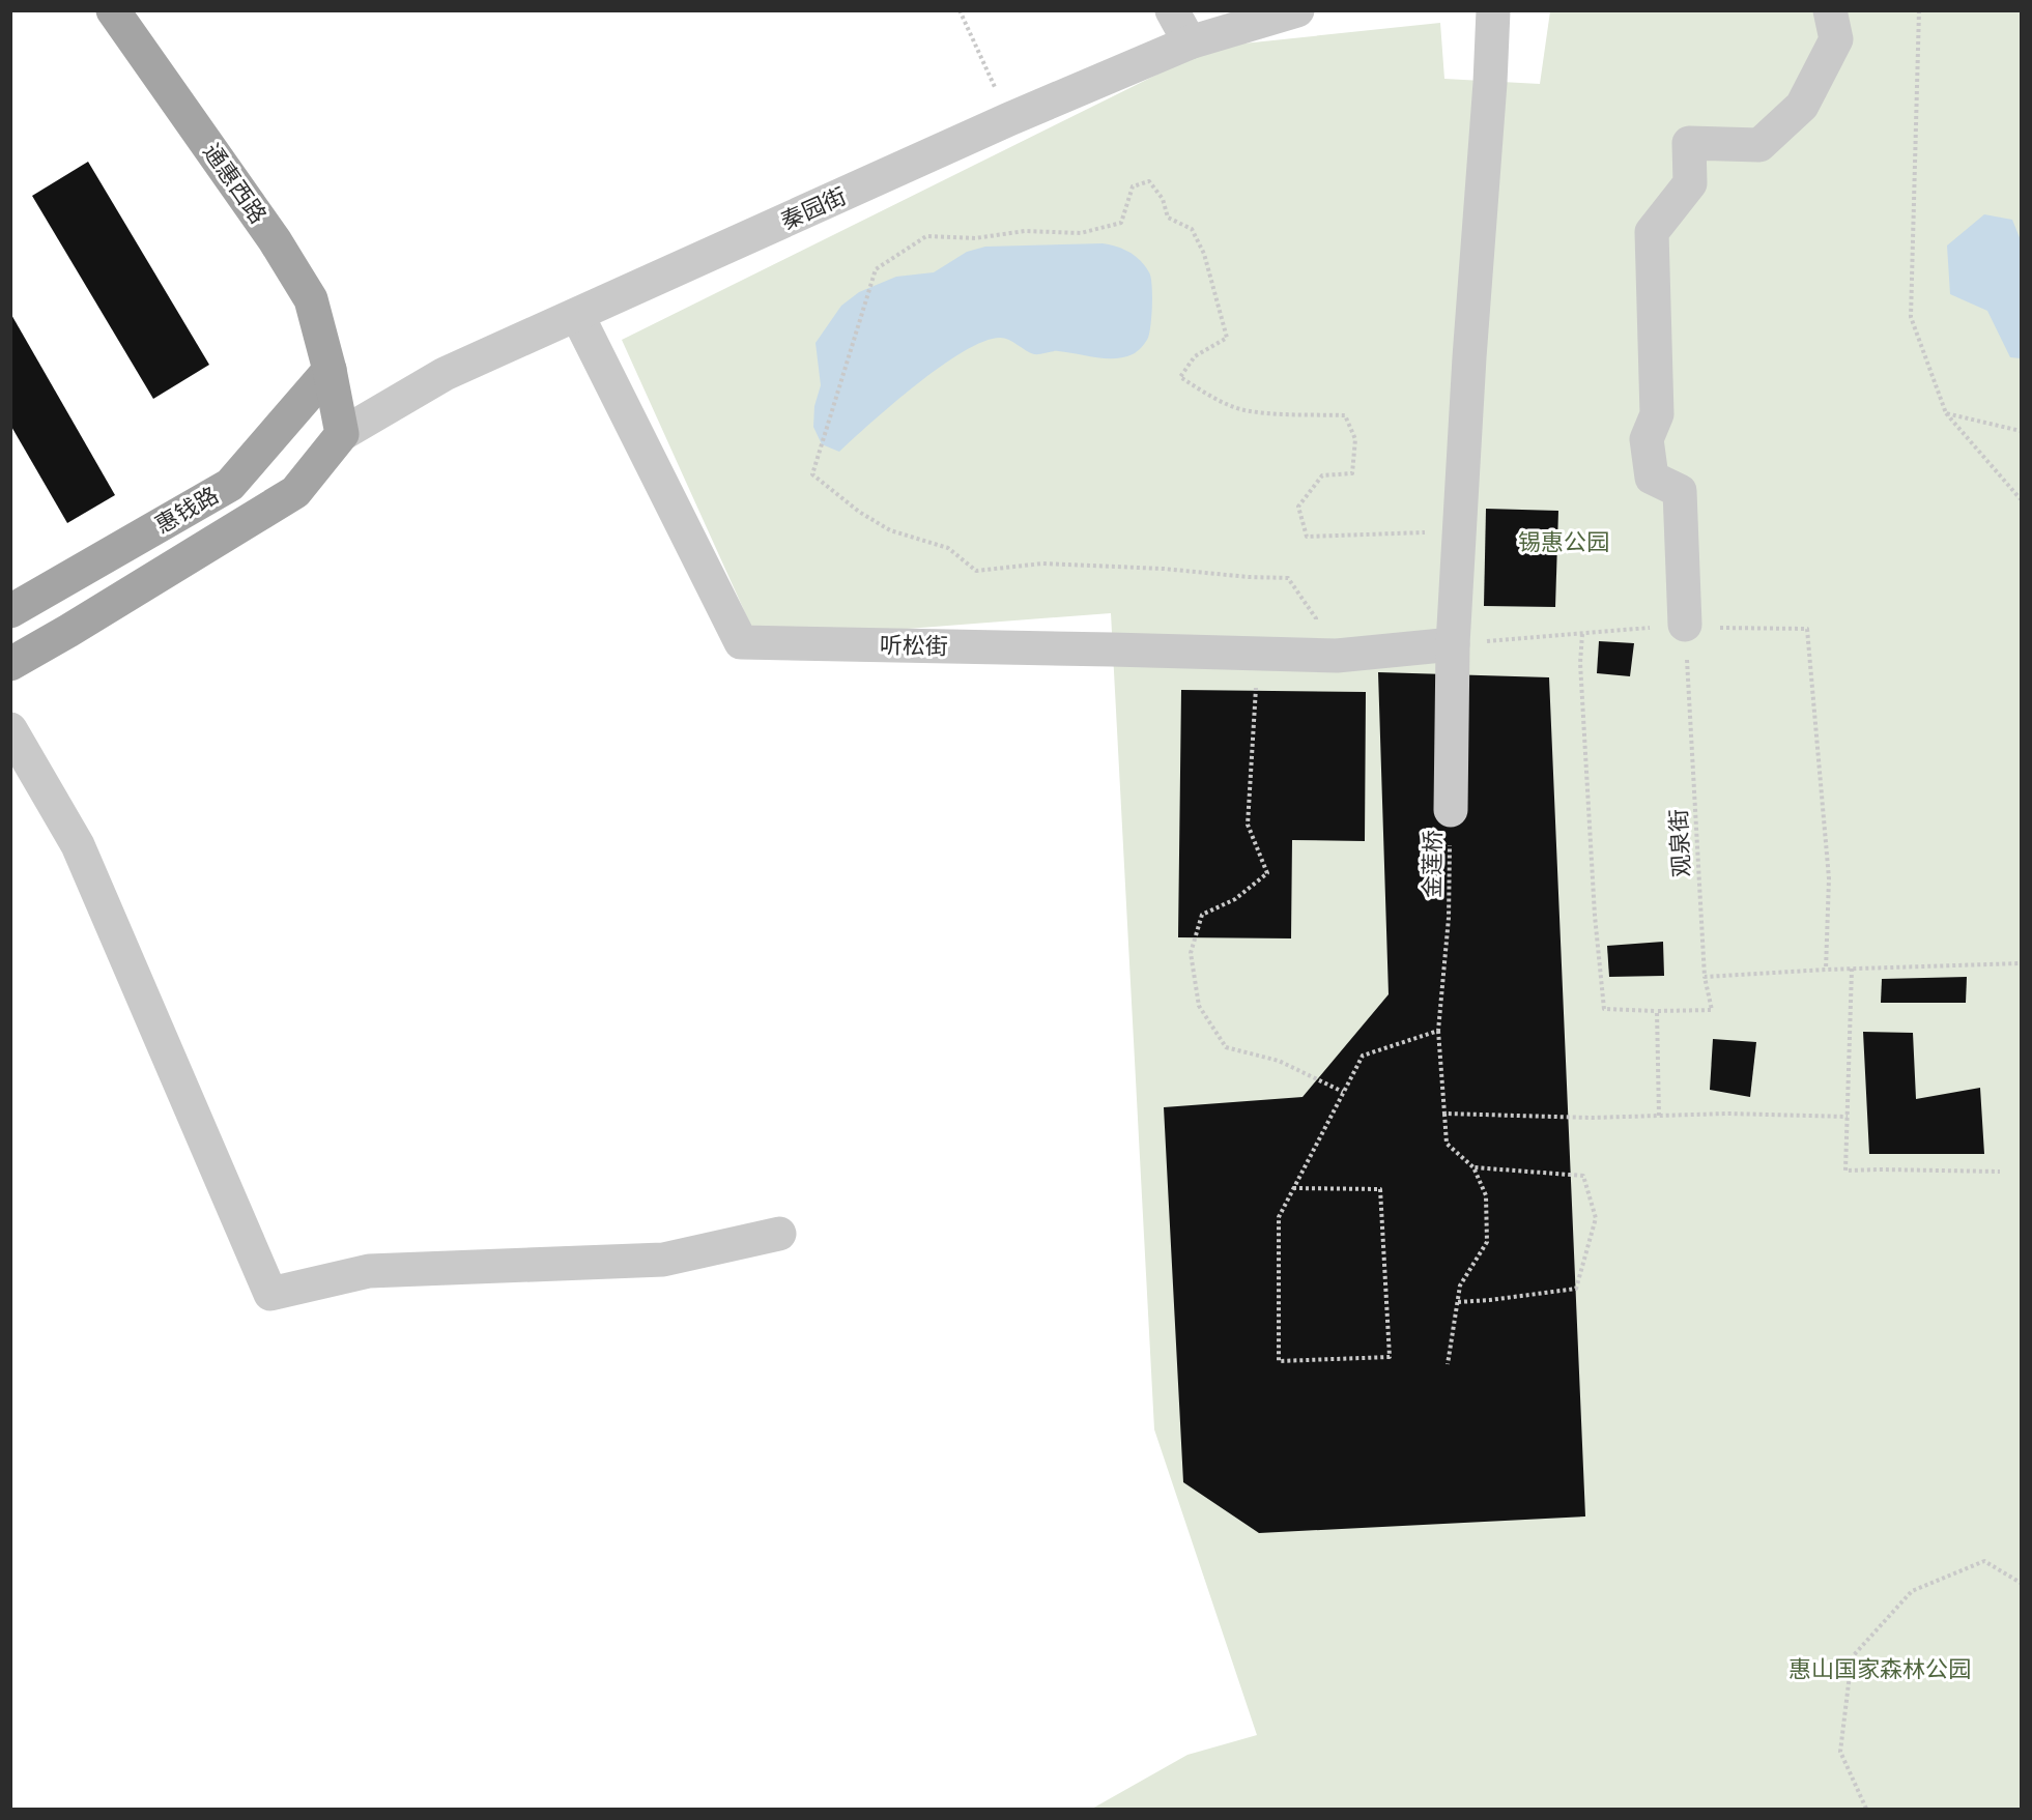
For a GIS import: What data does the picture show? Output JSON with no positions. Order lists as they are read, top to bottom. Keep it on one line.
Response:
{"streets":{"main road":["通惠西路","惠钱路"],"street":["秦园街","听松街"],"path":["观泉街","金莲桥"]},"crossings":[["通惠西路","秦园街"],["通惠西路","惠钱路"],["秦园街","听松街"]],"parks":["锡惠公园","惠山国家森林公园"]}
